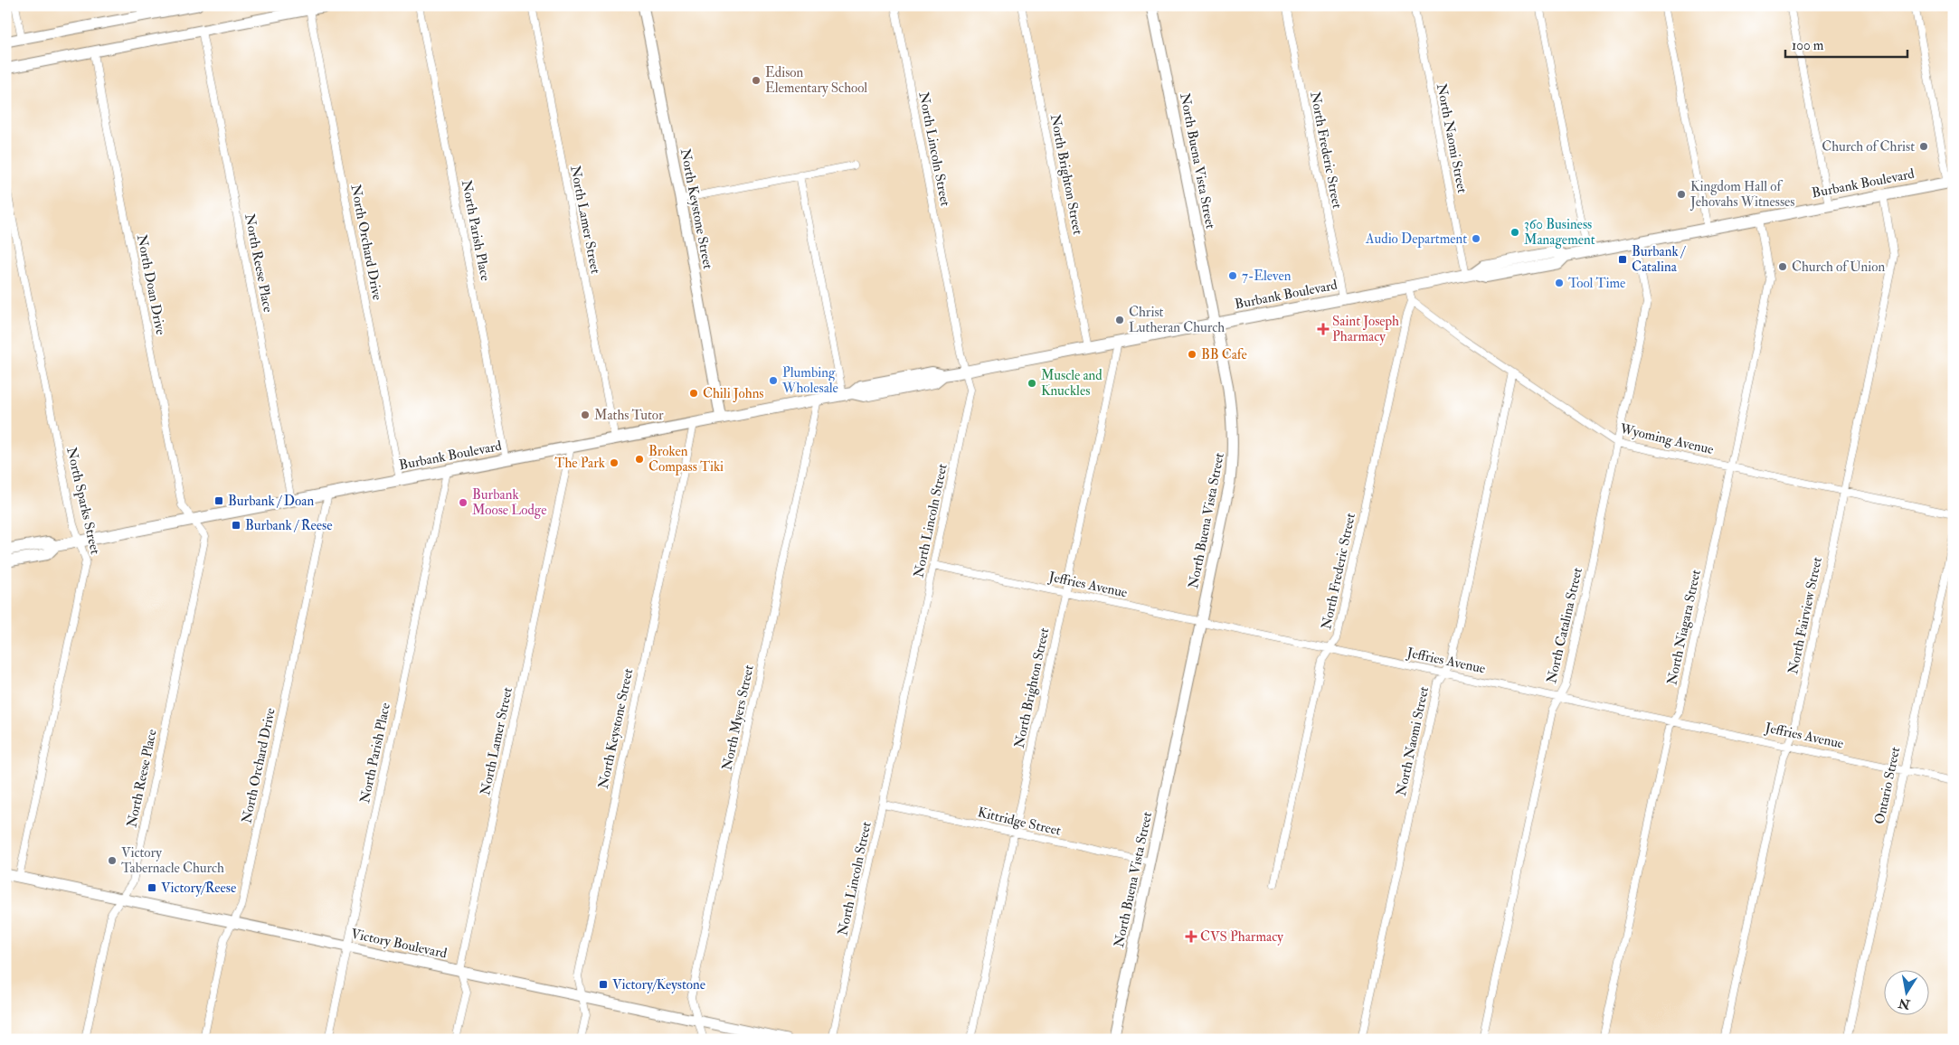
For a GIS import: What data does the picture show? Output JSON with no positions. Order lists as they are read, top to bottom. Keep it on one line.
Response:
{"streets":{"main road":["North Buena Vista Street","Burbank Boulevard","North Keystone Street","Victory Boulevard"],"street":["North Naomi Street","North Lincoln Street","North Frederic Street","North Brighton Street","North Lamer Street","North Parish Place","North Orchard Drive","North Reese Place","North Doan Drive","Wyoming Avenue","North Sparks Street","Jeffries Avenue","North Fairview Street","North Catalina Street","North Niagara Street","North Myers Street","Ontario Street","Kittridge Street"]},"crossings":[["North Naomi Street","Burbank Boulevard"],["North Naomi Street","Wyoming Avenue"],["North Naomi Street","Jeffries Avenue"],["North Lincoln Street","Burbank Boulevard"],["North Lincoln Street","Jeffries Avenue"],["North Lincoln Street","Kittridge Street"],["North Frederic Street","Burbank Boulevard"],["North Frederic Street","Wyoming Avenue"],["North Frederic Street","Jeffries Avenue"],["North Buena Vista Street","Burbank Boulevard"],["North Buena Vista Street","Jeffries Avenue"],["North Buena Vista Street","Kittridge Street"],["North Brighton Street","Burbank Boulevard"],["North Brighton Street","Jeffries Avenue"],["North Brighton Street","Kittridge Street"],["Burbank Boulevard","North Keystone Street"],["Burbank Boulevard","North Lamer Street"],["Burbank Boulevard","North Parish Place"],["Burbank Boulevard","North Orchard Drive"],["Burbank Boulevard","North Reese Place"],["Burbank Boulevard","North Doan Drive"],["Burbank Boulevard","North Sparks Street"],["Burbank Boulevard","North Fairview Street"],["Burbank Boulevard","North Catalina Street"],["Burbank Boulevard","North Niagara Street"],["Burbank Boulevard","North Myers Street"],["North Keystone Street","Victory Boulevard"],["North Lamer Street","Victory Boulevard"],["North Parish Place","Victory Boulevard"],["North Orchard Drive","Victory Boulevard"],["North Reese Place","North Doan Drive"],["North Reese Place","Victory Boulevard"],["Wyoming Avenue","North Fairview Street"],["Wyoming Avenue","North Catalina Street"],["Wyoming Avenue","North Niagara Street"],["North Sparks Street","Victory Boulevard"],["Jeffries Avenue","North Fairview Street"],["Jeffries Avenue","North Catalina Street"],["Jeffries Avenue","North Niagara Street"],["Jeffries Avenue","Ontario Street"],["North Myers Street","Victory Boulevard"]],"places":{"other":["Edison Elementary School","Church of Christ","Kingdom Hall of Jehovahs Witnesses","360 Business Management","Audio Department","Church of Union","7-Eleven","Tool Time","Christ Lutheran Church","BB Cafe","Plumbing Wholesale","Muscle and Knuckles","Chili Johns","Maths Tutor","Broken Compass Tiki","The Park","Burbank Moose Lodge","Victory Tabernacle Church"],"transit":["Burbank / Catalina","Burbank / Doan","Burbank / Reese","Victory/Reese","Victory/Keystone"],"health":["Saint Joseph Pharmacy","CVS Pharmacy"]},"scale_bar":"100 m","north":"bottom"}
